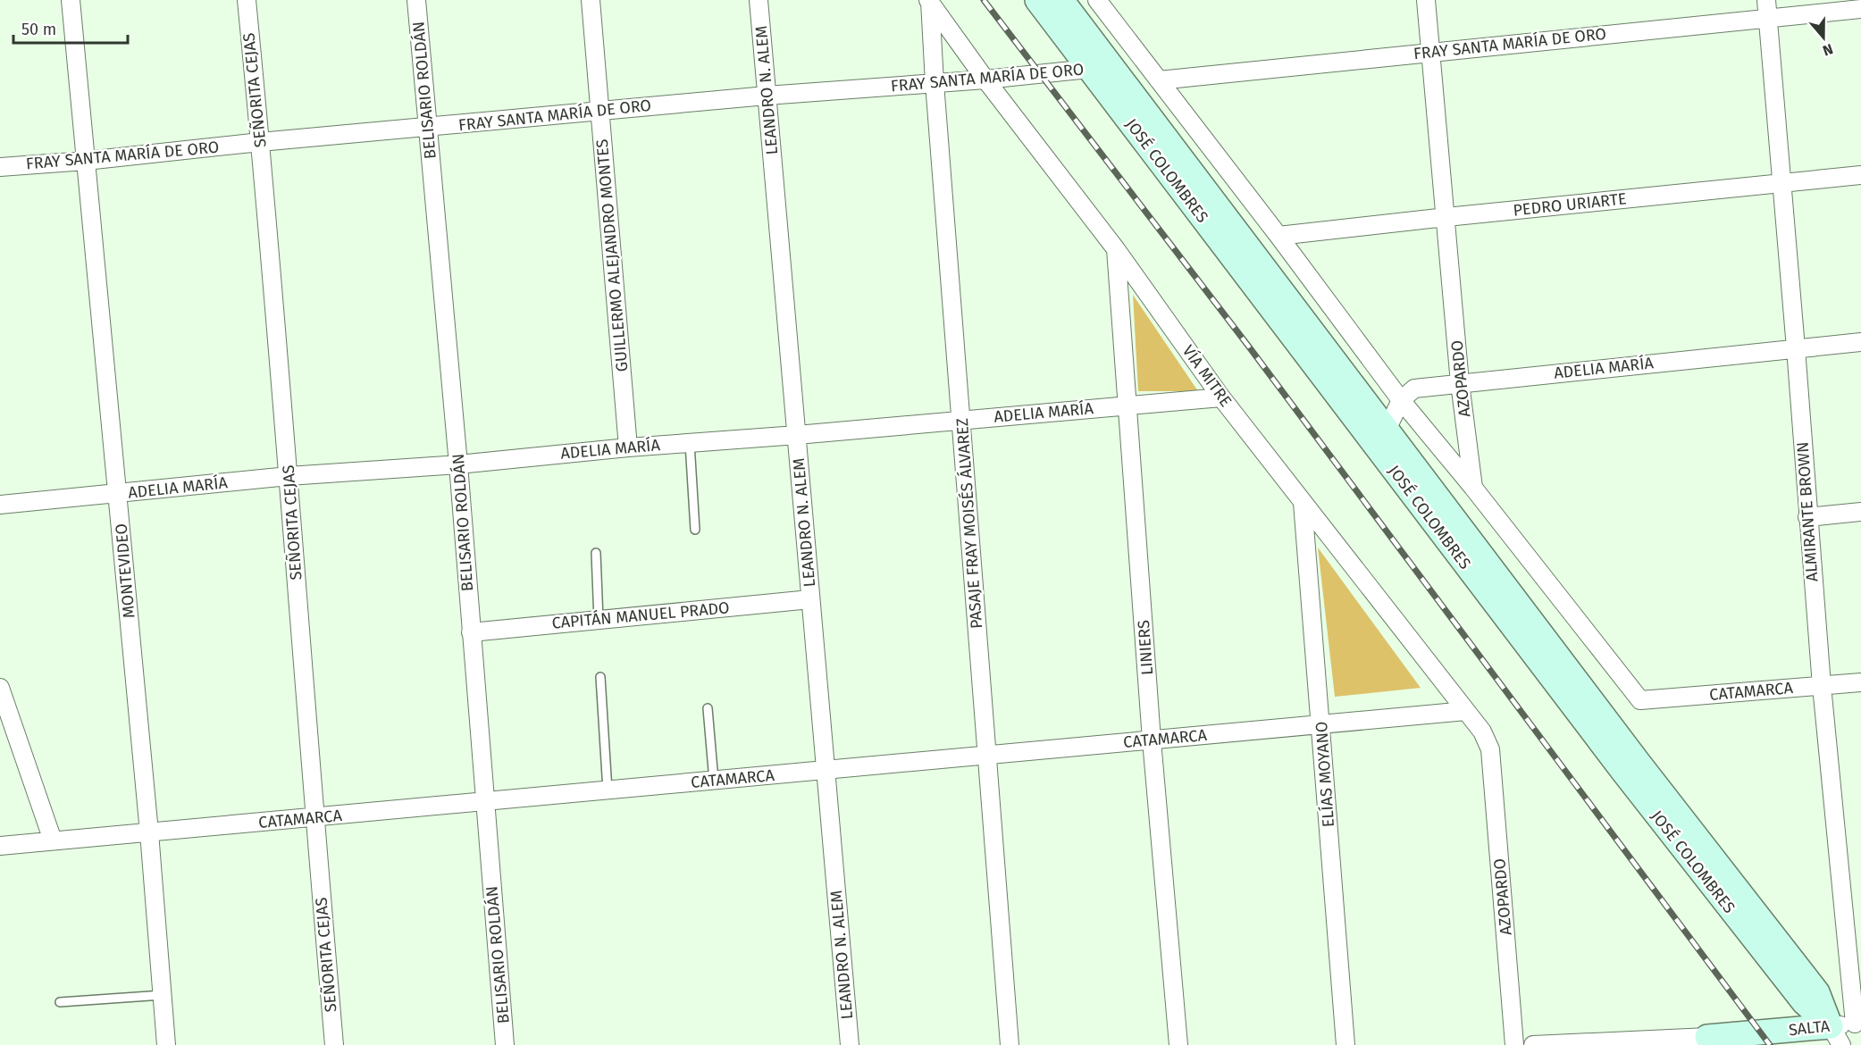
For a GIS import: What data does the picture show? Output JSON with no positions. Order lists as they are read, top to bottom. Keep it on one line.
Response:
{"streets":{"main road":["JOSÉ COLOMBRES","SALTA"],"street":["FRAY SANTA MARÍA DE ORO","SEÑORITA CEJAS","BELISARIO ROLDÁN","LEANDRO N. ALEM","PEDRO URIARTE","GUILLERMO ALEJANDRO MONTES","ADELIA MARÍA","VÍA MITRE","AZOPARDO","ALMIRANTE BROWN","PASAJE FRAY MOISÉS ÁLVAREZ","MONTEVIDEO","CAPITÁN MANUEL PRADO","LINIERS","CATAMARCA","ELÍAS MOYANO"]},"crossings":[["FRAY SANTA MARÍA DE ORO","SEÑORITA CEJAS"],["FRAY SANTA MARÍA DE ORO","BELISARIO ROLDÁN"],["FRAY SANTA MARÍA DE ORO","LEANDRO N. ALEM"],["FRAY SANTA MARÍA DE ORO","JOSÉ COLOMBRES"],["FRAY SANTA MARÍA DE ORO","GUILLERMO ALEJANDRO MONTES"],["FRAY SANTA MARÍA DE ORO","VÍA MITRE"],["FRAY SANTA MARÍA DE ORO","AZOPARDO"],["FRAY SANTA MARÍA DE ORO","ALMIRANTE BROWN"],["FRAY SANTA MARÍA DE ORO","PASAJE FRAY MOISÉS ÁLVAREZ"],["FRAY SANTA MARÍA DE ORO","MONTEVIDEO"],["SEÑORITA CEJAS","ADELIA MARÍA"],["SEÑORITA CEJAS","CATAMARCA"],["BELISARIO ROLDÁN","ADELIA MARÍA"],["BELISARIO ROLDÁN","CAPITÁN MANUEL PRADO"],["BELISARIO ROLDÁN","CATAMARCA"],["LEANDRO N. ALEM","ADELIA MARÍA"],["LEANDRO N. ALEM","CAPITÁN MANUEL PRADO"],["LEANDRO N. ALEM","CATAMARCA"],["JOSÉ COLOMBRES","SALTA"],["PEDRO URIARTE","AZOPARDO"],["PEDRO URIARTE","ALMIRANTE BROWN"],["GUILLERMO ALEJANDRO MONTES","ADELIA MARÍA"],["ADELIA MARÍA","VÍA MITRE"],["ADELIA MARÍA","AZOPARDO"],["ADELIA MARÍA","ALMIRANTE BROWN"],["ADELIA MARÍA","PASAJE FRAY MOISÉS ÁLVAREZ"],["ADELIA MARÍA","MONTEVIDEO"],["ADELIA MARÍA","LINIERS"],["VÍA MITRE","AZOPARDO"],["VÍA MITRE","PASAJE FRAY MOISÉS ÁLVAREZ"],["VÍA MITRE","LINIERS"],["VÍA MITRE","CATAMARCA"],["VÍA MITRE","ELÍAS MOYANO"],["AZOPARDO","CATAMARCA"],["ALMIRANTE BROWN","CATAMARCA"],["ALMIRANTE BROWN","SALTA"],["PASAJE FRAY MOISÉS ÁLVAREZ","CATAMARCA"],["MONTEVIDEO","CATAMARCA"],["LINIERS","CATAMARCA"],["CATAMARCA","ELÍAS MOYANO"]],"scale_bar":"50 m","north":"bottom"}
